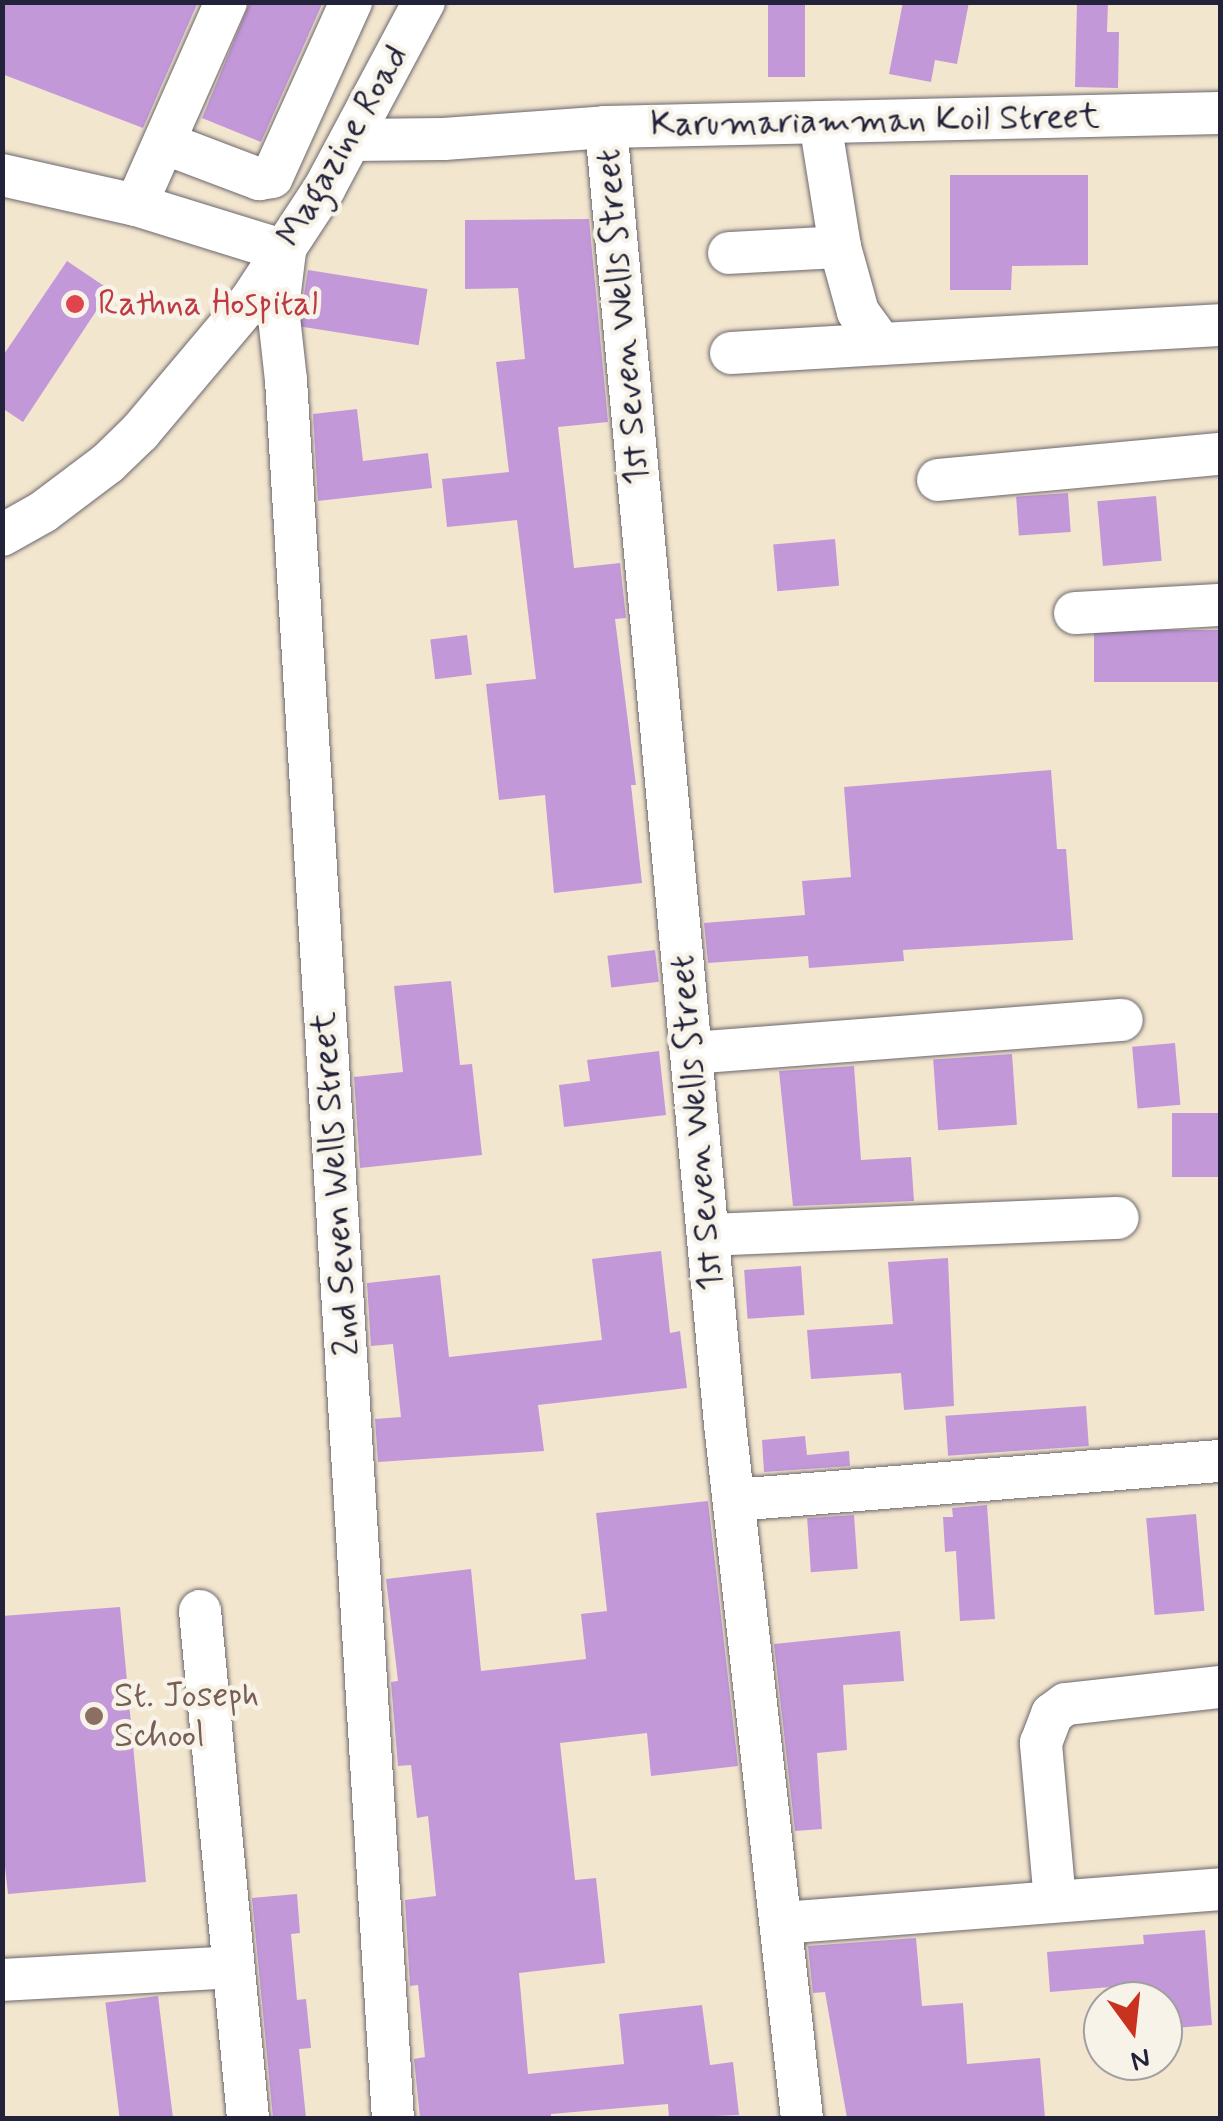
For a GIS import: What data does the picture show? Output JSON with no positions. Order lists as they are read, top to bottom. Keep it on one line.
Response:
{"streets":{"street":["Karumariamman Koil Street","Magazine Road","1st Seven Wells Street","2nd Seven Wells Street"]},"crossings":[["Karumariamman Koil Street","Magazine Road"],["Karumariamman Koil Street","1st Seven Wells Street"],["Magazine Road","2nd Seven Wells Street"]],"places":["Rathna Hospital","St. Joseph School"],"north":"bottom"}
